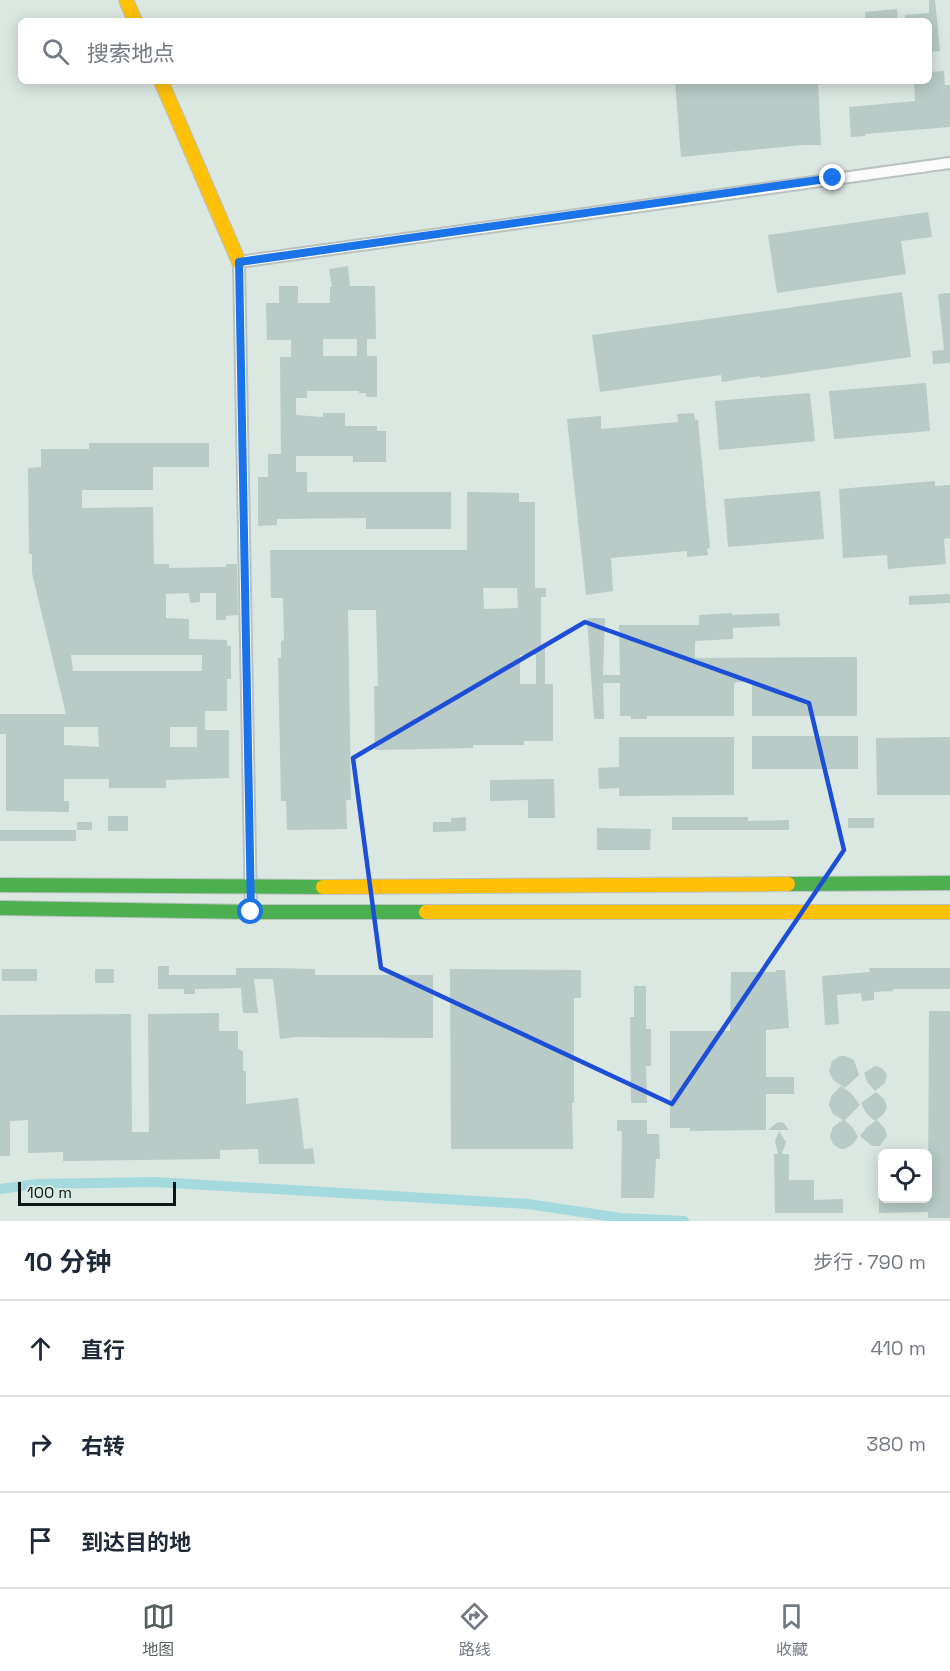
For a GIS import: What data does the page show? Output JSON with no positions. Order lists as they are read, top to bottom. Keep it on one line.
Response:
{"scale_bar":"100 m","page":{"search":"搜索地点","scale":"100 m","heading":["10 分钟","步行 · 790 m"],"list":[["直行","410 m"],["右转","380 m"],"到达目的地"],"nav":["地图","路线","收藏"]}}
